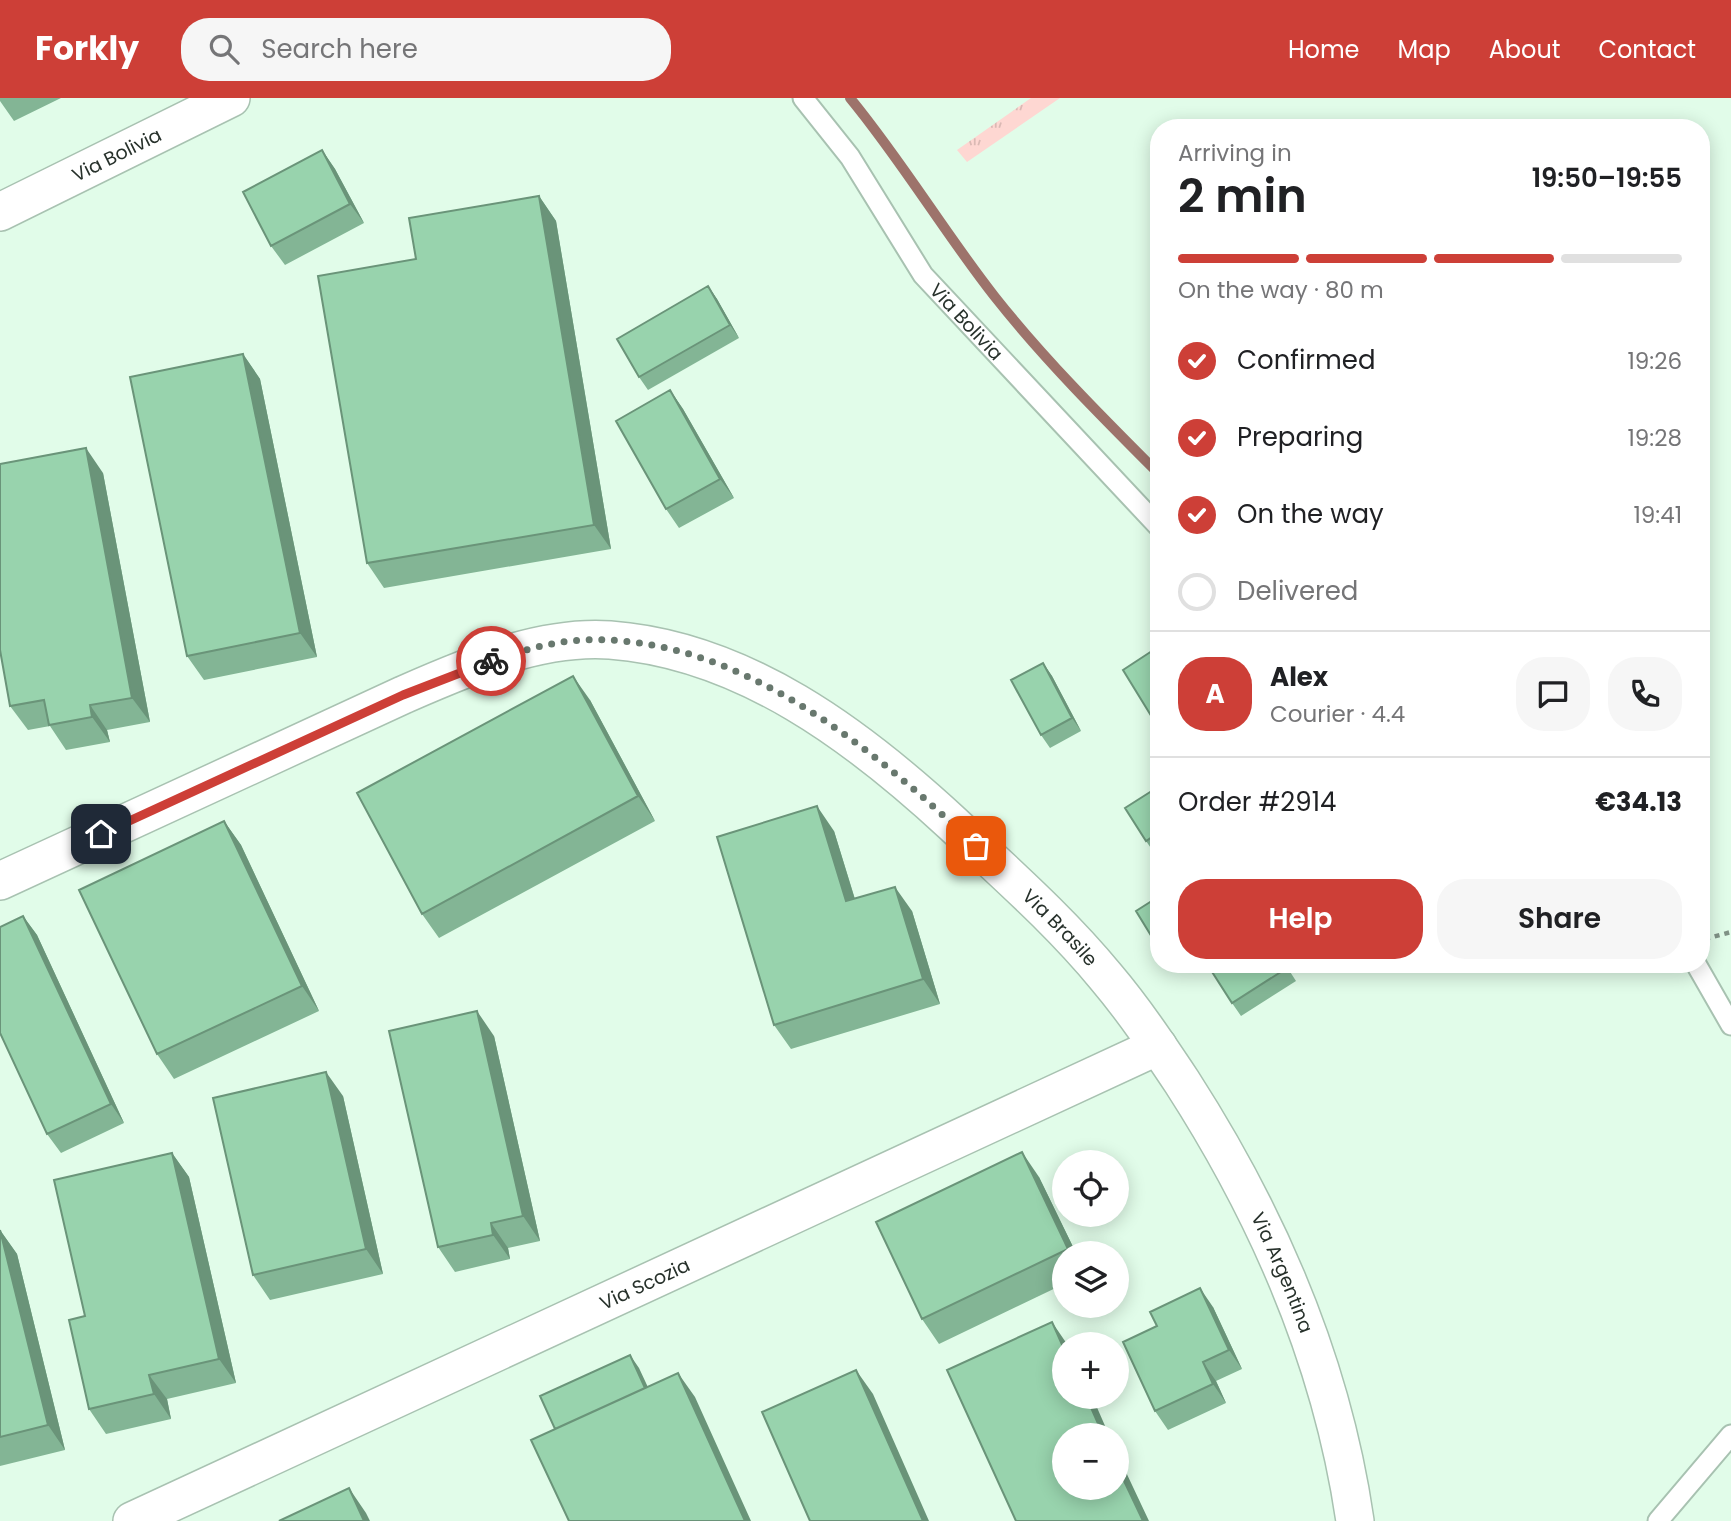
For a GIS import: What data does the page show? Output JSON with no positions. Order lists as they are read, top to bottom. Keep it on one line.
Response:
{"streets":{"street":["Via Bolivia","Via Brasile","Via Argentina","Via Scozia"]},"crossings":[["Via Brasile","Via Argentina"],["Via Brasile","Via Scozia"],["Via Argentina","Via Scozia"]],"page":{"header":"Forkly","search":"Search here","nav":["Home","Map","About","Contact"],"heading":["2 min","Arriving in","19:50–19:55"],"panel":["Alex","Courier · 4.4","Order #2914","€34.13"],"bar":"On the way · 80 m","list":[["Confirmed","19:26"],["Preparing","19:28"],["On the way","19:41"],"Delivered"],"round":"A","buttons":["Help","Share"],"map_buttons":["+","−"]}}
